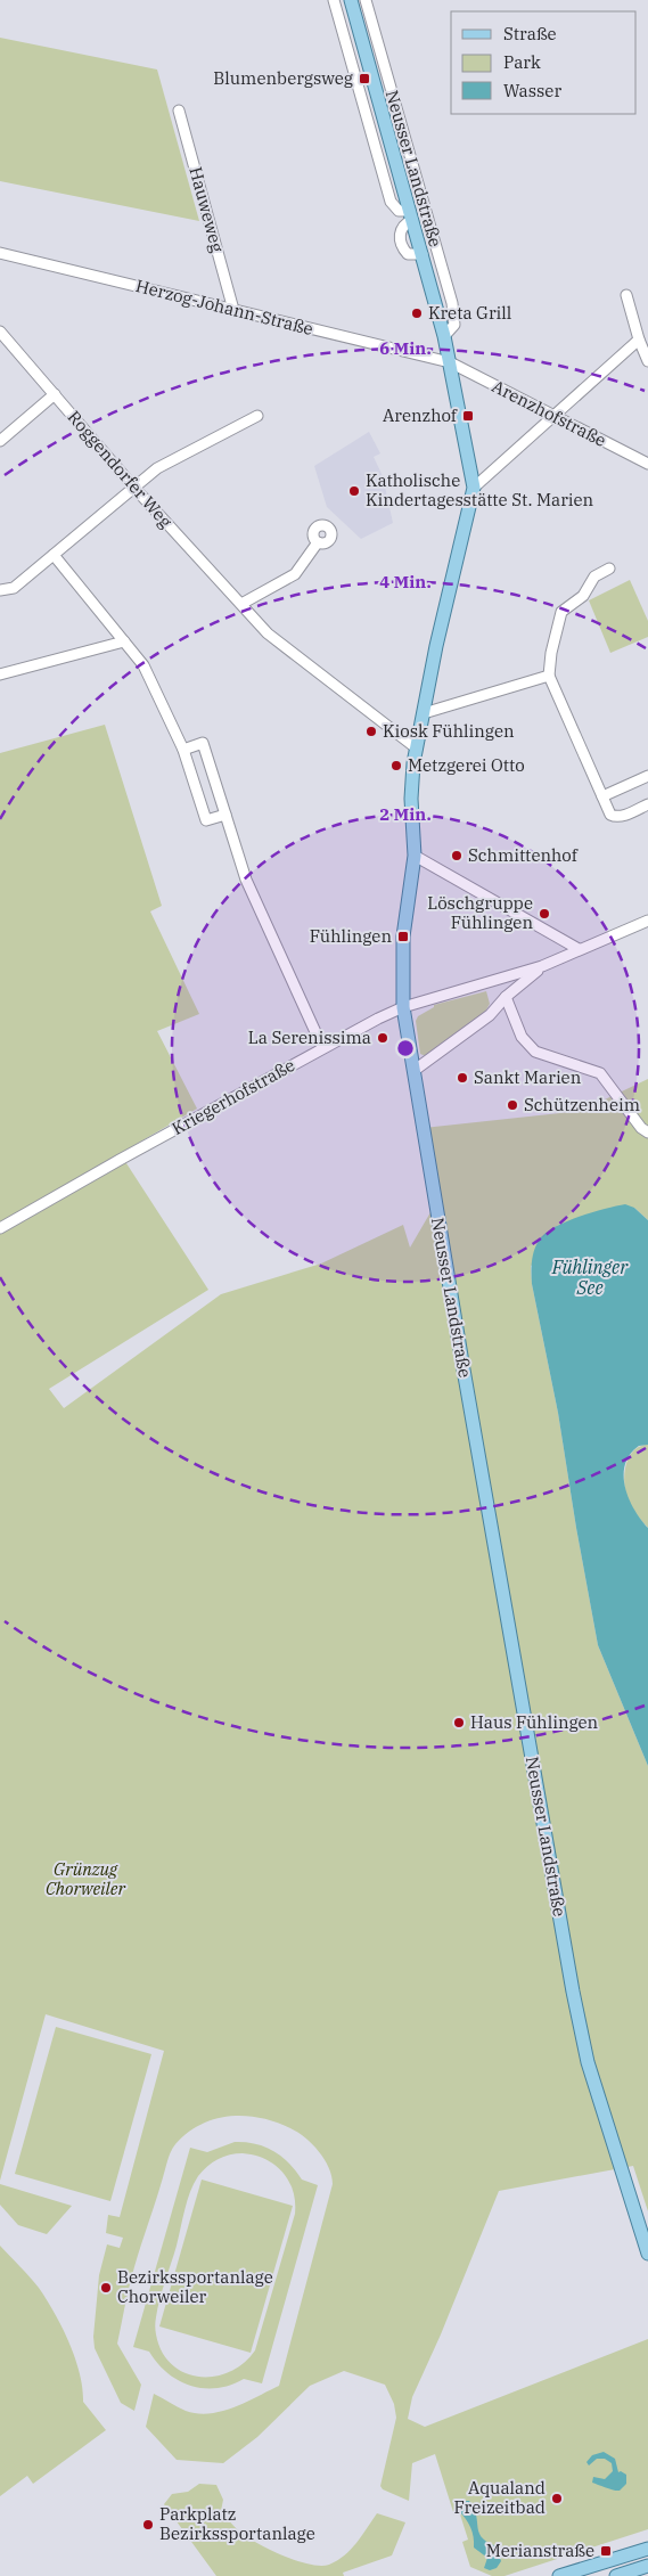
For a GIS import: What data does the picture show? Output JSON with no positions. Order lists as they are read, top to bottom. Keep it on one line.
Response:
{"streets":{"main road":["Neusser Landstraße"],"street":["Hauweweg","Herzog-Johann-Straße","Arenzhofstraße","Roggendorfer Weg","Kriegerhofstraße"]},"crossings":[["Neusser Landstraße","Herzog-Johann-Straße"],["Neusser Landstraße","Arenzhofstraße"],["Neusser Landstraße","Roggendorfer Weg"],["Neusser Landstraße","Kriegerhofstraße"],["Hauweweg","Herzog-Johann-Straße"],["Herzog-Johann-Straße","Arenzhofstraße"]],"water":["Fühlinger See"],"parks":["Grünzug Chorweiler"],"places":{"transit":["Blumenbergsweg","Arenzhof","Fühlingen","Merianstraße"],"other":["Kreta Grill","Katholische Kindertagesstätte St. Marien","Kiosk Fühlingen","Metzgerei Otto","Schmittenhof","Löschgruppe Fühlingen","La Serenissima","Sankt Marien","Schützenheim","Haus Fühlingen","Bezirkssportanlage Chorweiler","Aqualand Freizeitbad","Parkplatz Bezirkssportanlage"]},"legend":["Straße","Park","Wasser"],"rings":["6 Min.","4 Min.","2 Min."]}
